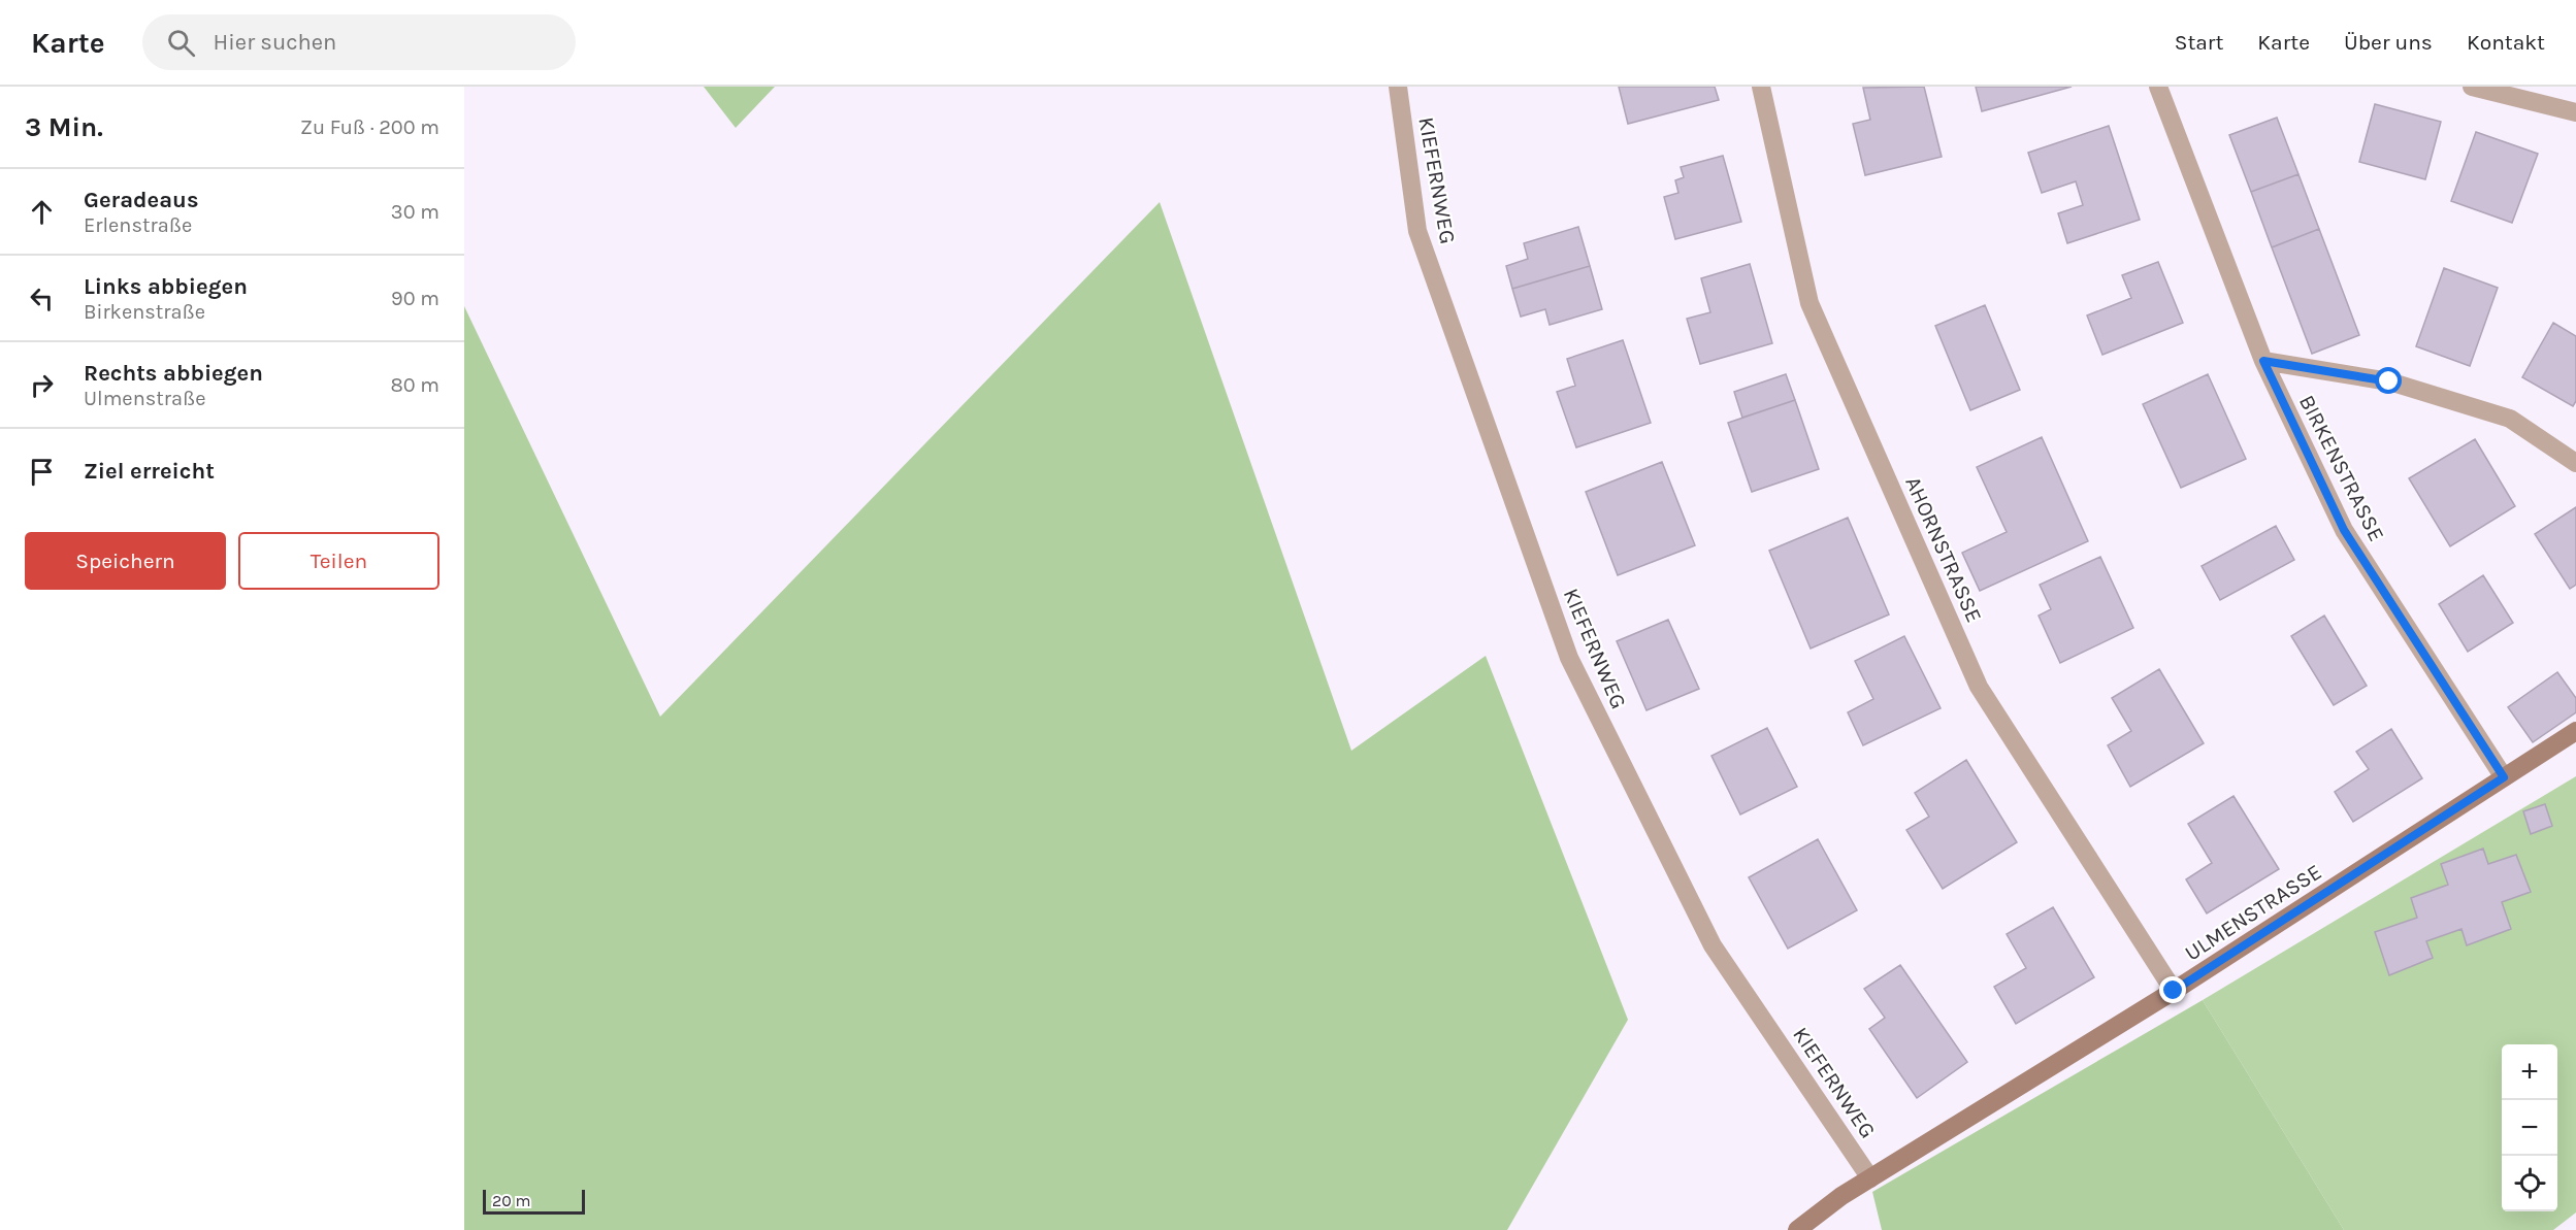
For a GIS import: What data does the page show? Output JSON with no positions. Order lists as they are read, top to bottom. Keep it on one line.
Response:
{"streets":{"street":["KIEFERNWEG","BIRKENSTRASSE","AHORNSTRASSE","ULMENSTRASSE"]},"crossings":[["KIEFERNWEG","ULMENSTRASSE"],["BIRKENSTRASSE","ULMENSTRASSE"],["AHORNSTRASSE","ULMENSTRASSE"]],"scale_bar":"20 m","page":{"header":"Karte","search":"Hier suchen","nav":["Start","Karte","Über uns","Kontakt"],"heading":["3 Min.","Zu Fuß · 200 m"],"list":[["Geradeaus","Erlenstraße","30 m"],["Links abbiegen","Birkenstraße","90 m"],["Rechts abbiegen","Ulmenstraße","80 m"],"Ziel erreicht"],"buttons":["Speichern","Teilen"],"map_buttons":["+","−"],"scale":"20 m"}}
